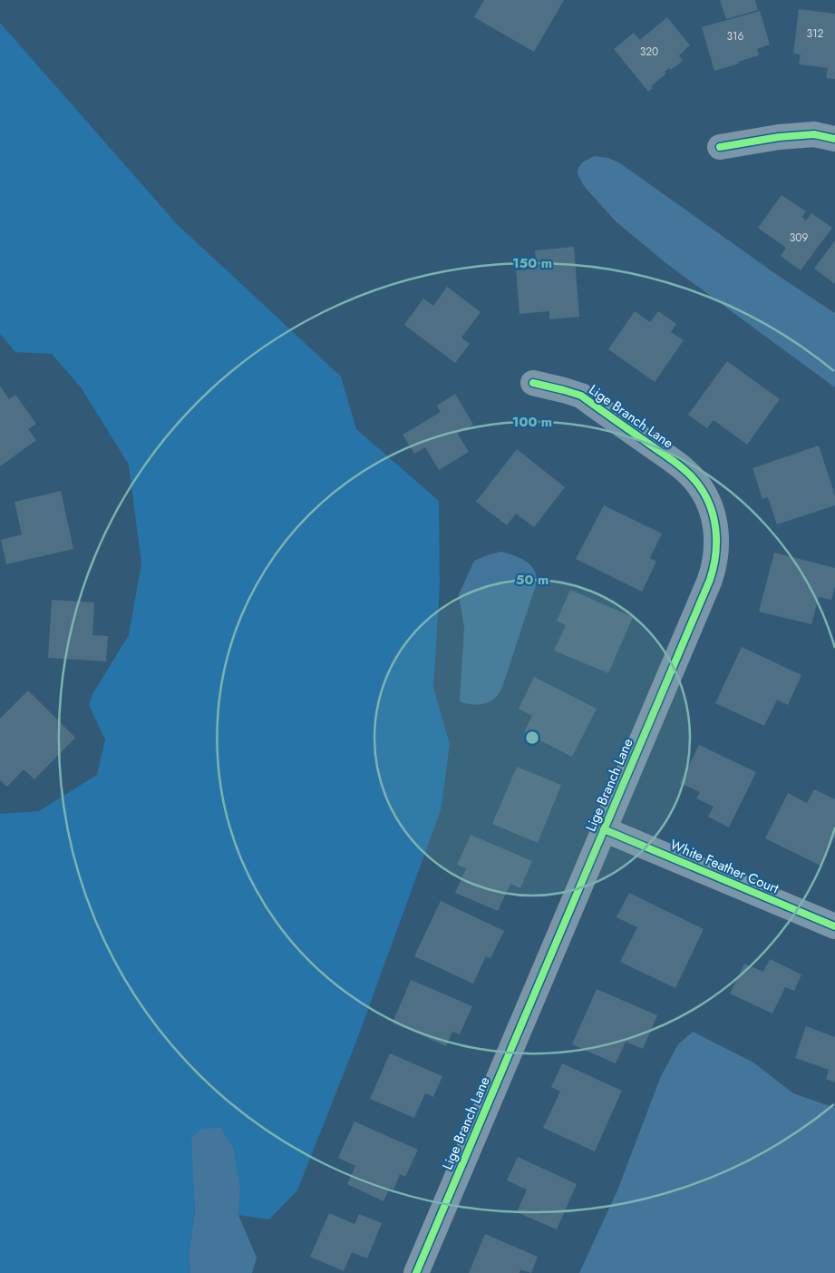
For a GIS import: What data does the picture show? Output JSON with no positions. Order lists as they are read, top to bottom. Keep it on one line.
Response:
{"streets":{"street":["Lige Branch Lane","White Feather Court"]},"crossings":[["Lige Branch Lane","White Feather Court"]],"house_numbers":["312","316","320","309"],"rings":["150 m","100 m","50 m"]}
